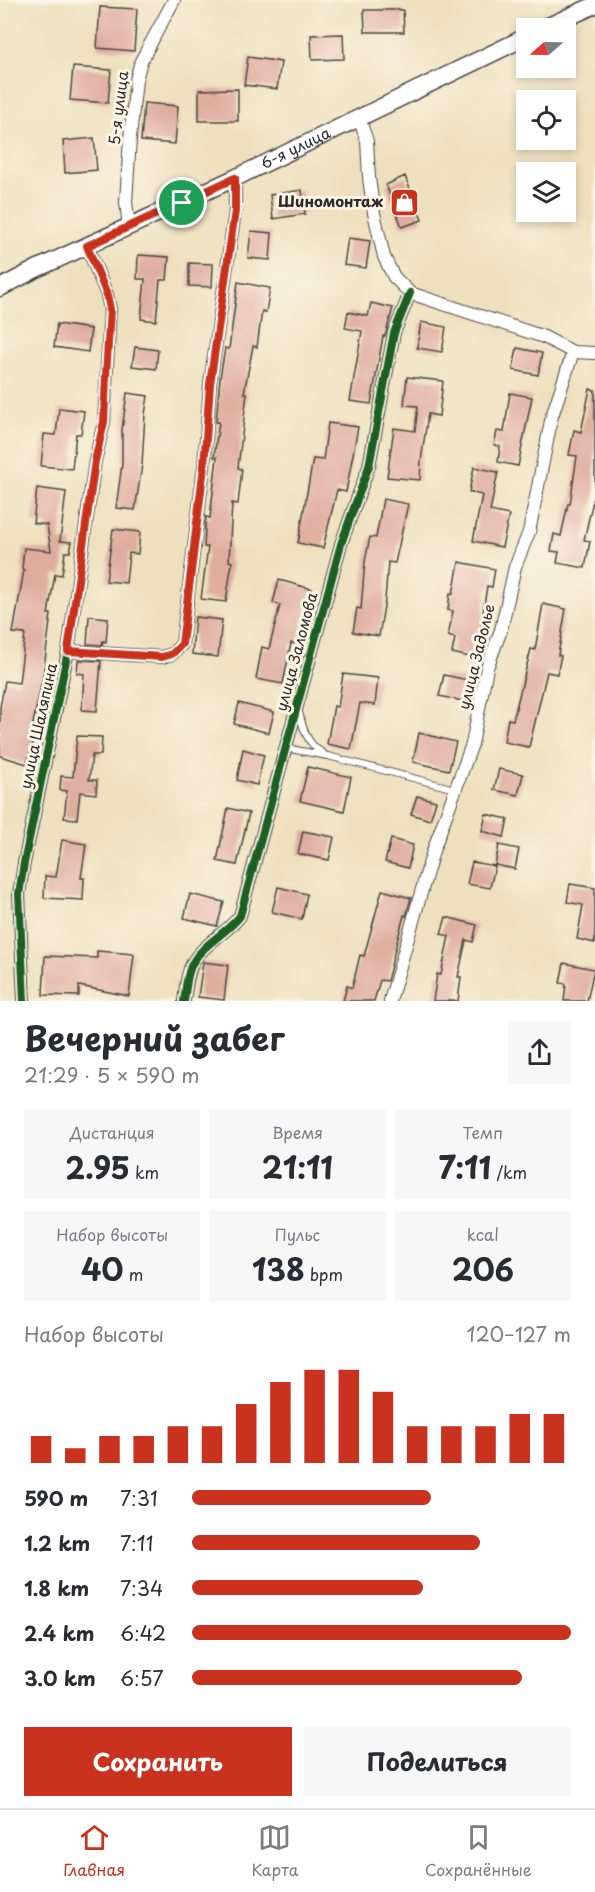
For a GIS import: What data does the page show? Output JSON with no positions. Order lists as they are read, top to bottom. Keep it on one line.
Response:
{"streets":{"street":["5-я улица","6-я улица","улица Заломова","улица Задолье","улица Шаляпина"]},"crossings":[["5-я улица","6-я улица"],["6-я улица","улица Шаляпина"]],"places":{"shop":["Шиномонтаж"]},"north":"left","page":{"heading":["Вечерний забег","21:29 · 5 × 590 m"],"stats":[["Дистанция","2.95 km"],["Время","21:11"],["Темп","7:11 /km"],["Набор высоты","40 m"],["Пульс","138 bpm"],["kcal","206"]],"chart":["Набор высоты","120–127 m"],"list":[{"name":"590 m","note":"7:31"},{"name":"1.2 km","note":"7:11"},{"name":"1.8 km","note":"7:34"},{"name":"2.4 km","note":"6:42"},{"name":"3.0 km","note":"6:57"}],"buttons":["Сохранить","Поделиться"],"tabs":["Главная","Карта","Сохранённые"]}}
